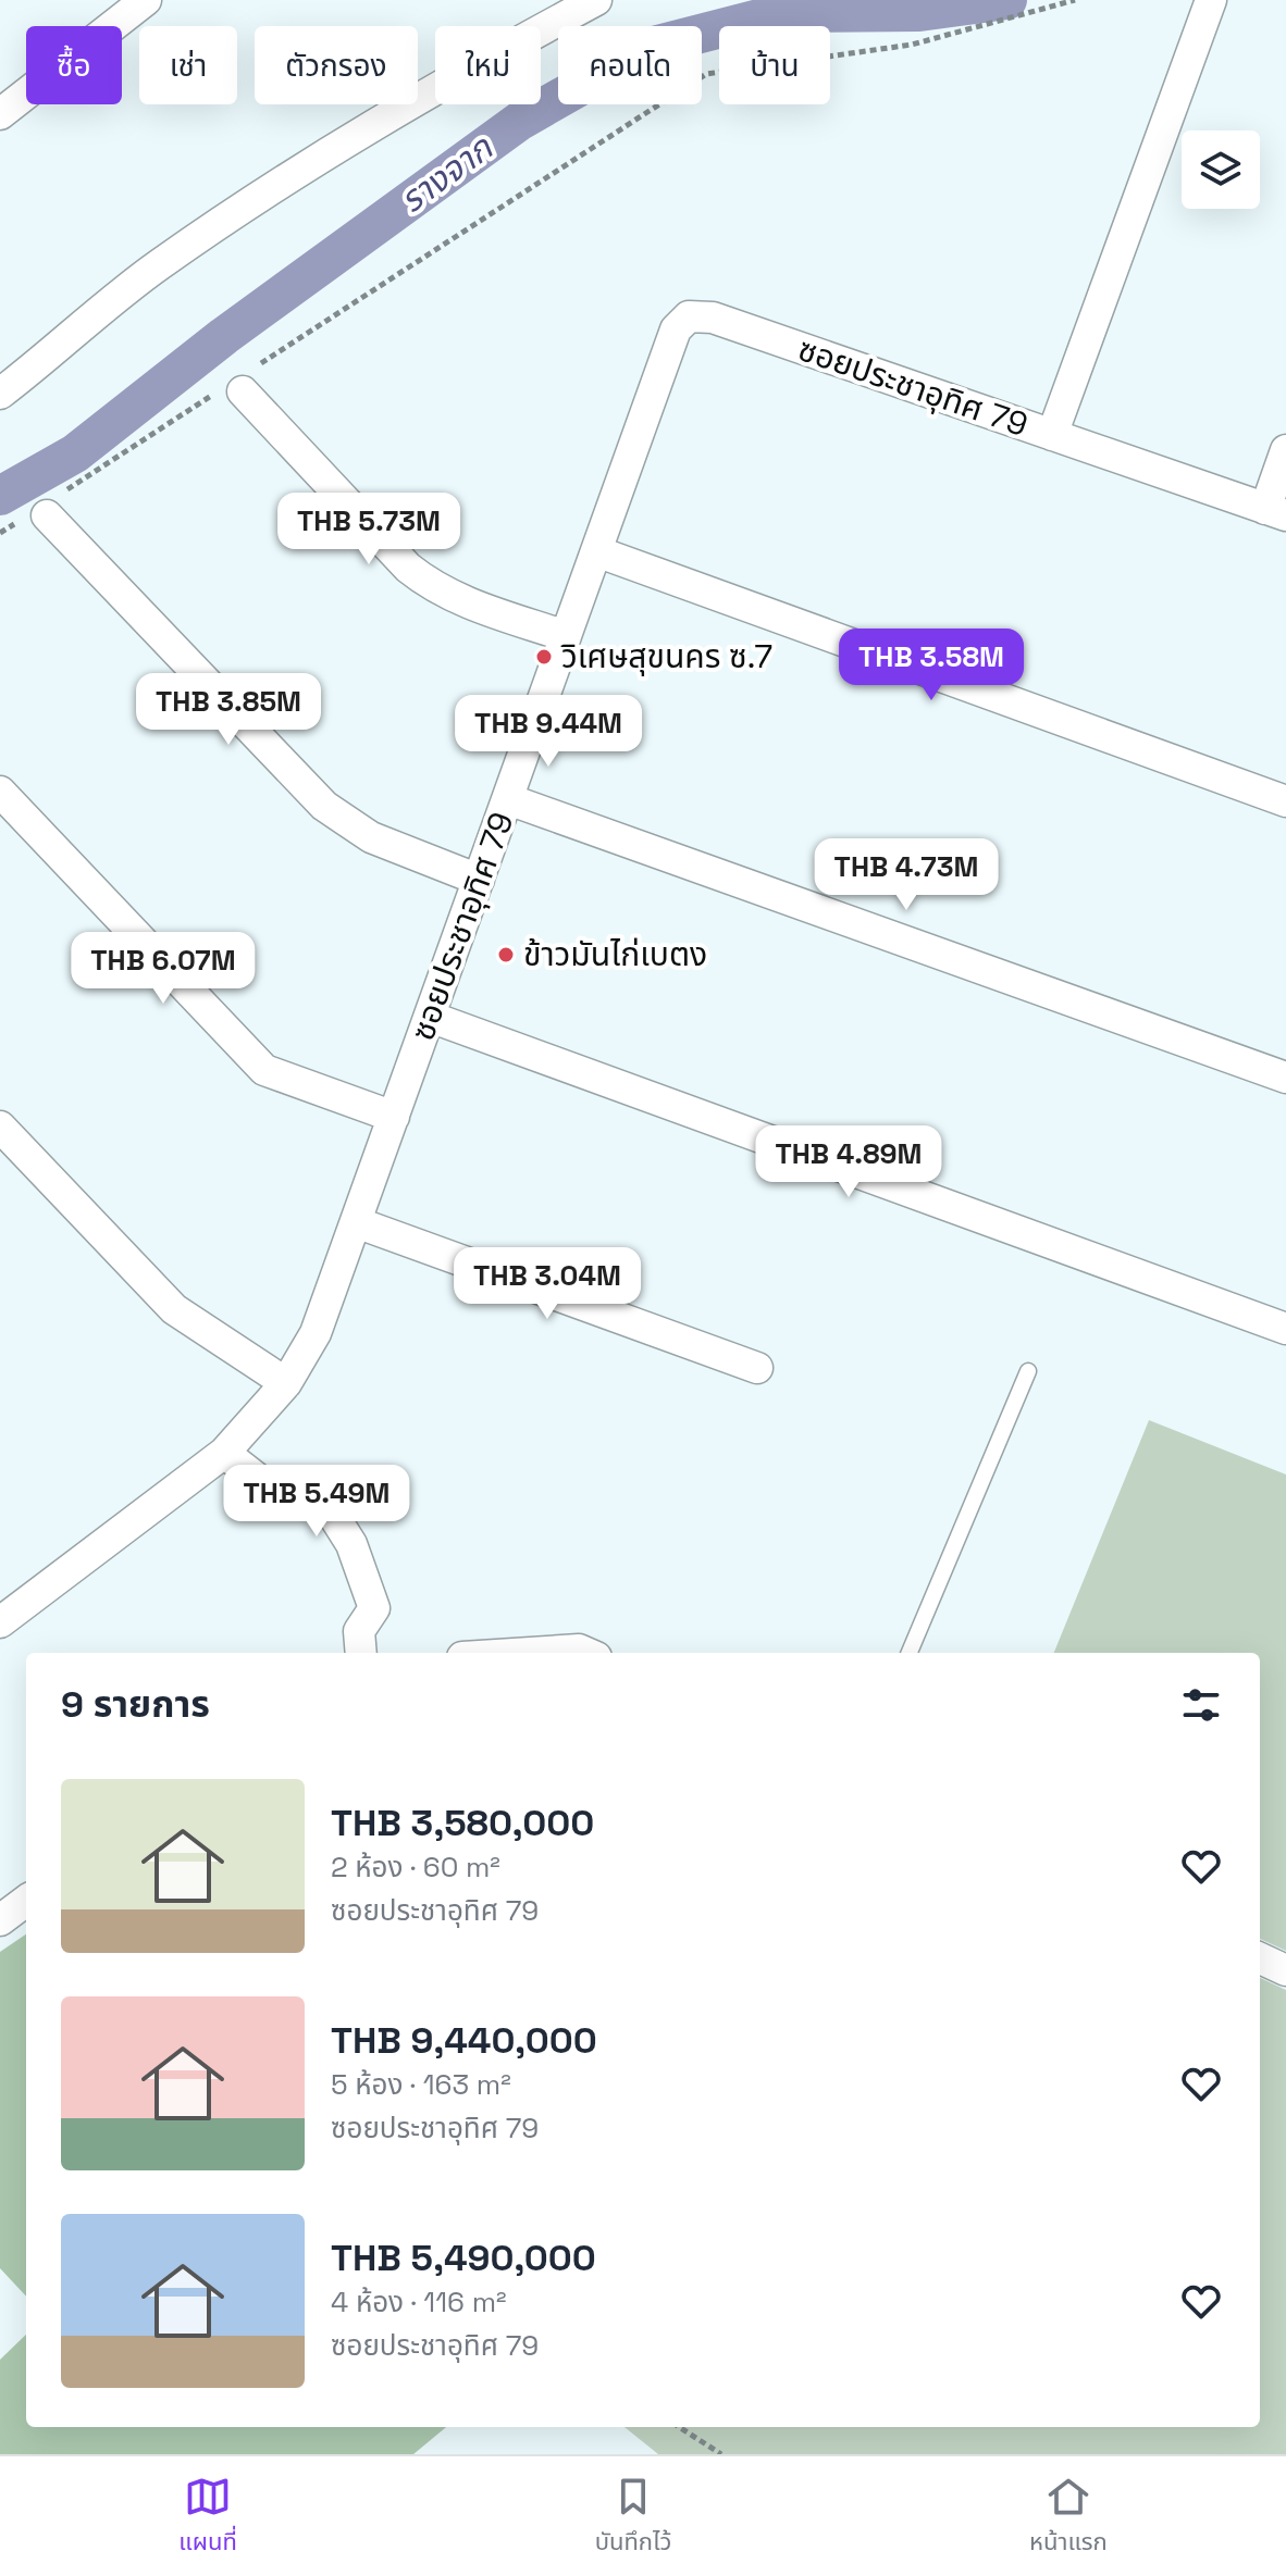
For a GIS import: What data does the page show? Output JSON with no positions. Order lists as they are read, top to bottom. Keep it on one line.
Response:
{"streets":{"street":["ซอยประชาอุทิศ 79"]},"water":["รางจาก"],"places":["วิเศษสุขนคร ซ.7","ข้าวมันไก่เบตง"],"page":{"chip":["ซื้อ","เช่า","ตัวกรอง","ใหม่","คอนโด","บ้าน"],"price":["THB 5.73M","THB 3.58M","THB 3.85M","THB 9.44M","THB 4.73M","THB 6.07M","THB 4.89M","THB 3.04M","THB 5.49M"],"heading":"9 รายการ","list":[{"name":"THB 3,580,000","note":"2 ห้อง · 60 m² · ซอยประชาอุทิศ 79"},{"name":"THB 9,440,000","note":"5 ห้อง · 163 m² · ซอยประชาอุทิศ 79"},{"name":"THB 5,490,000","note":"4 ห้อง · 116 m² · ซอยประชาอุทิศ 79"}],"tabs":["แผนที่","บันทึกไว้","หน้าแรก"]}}
